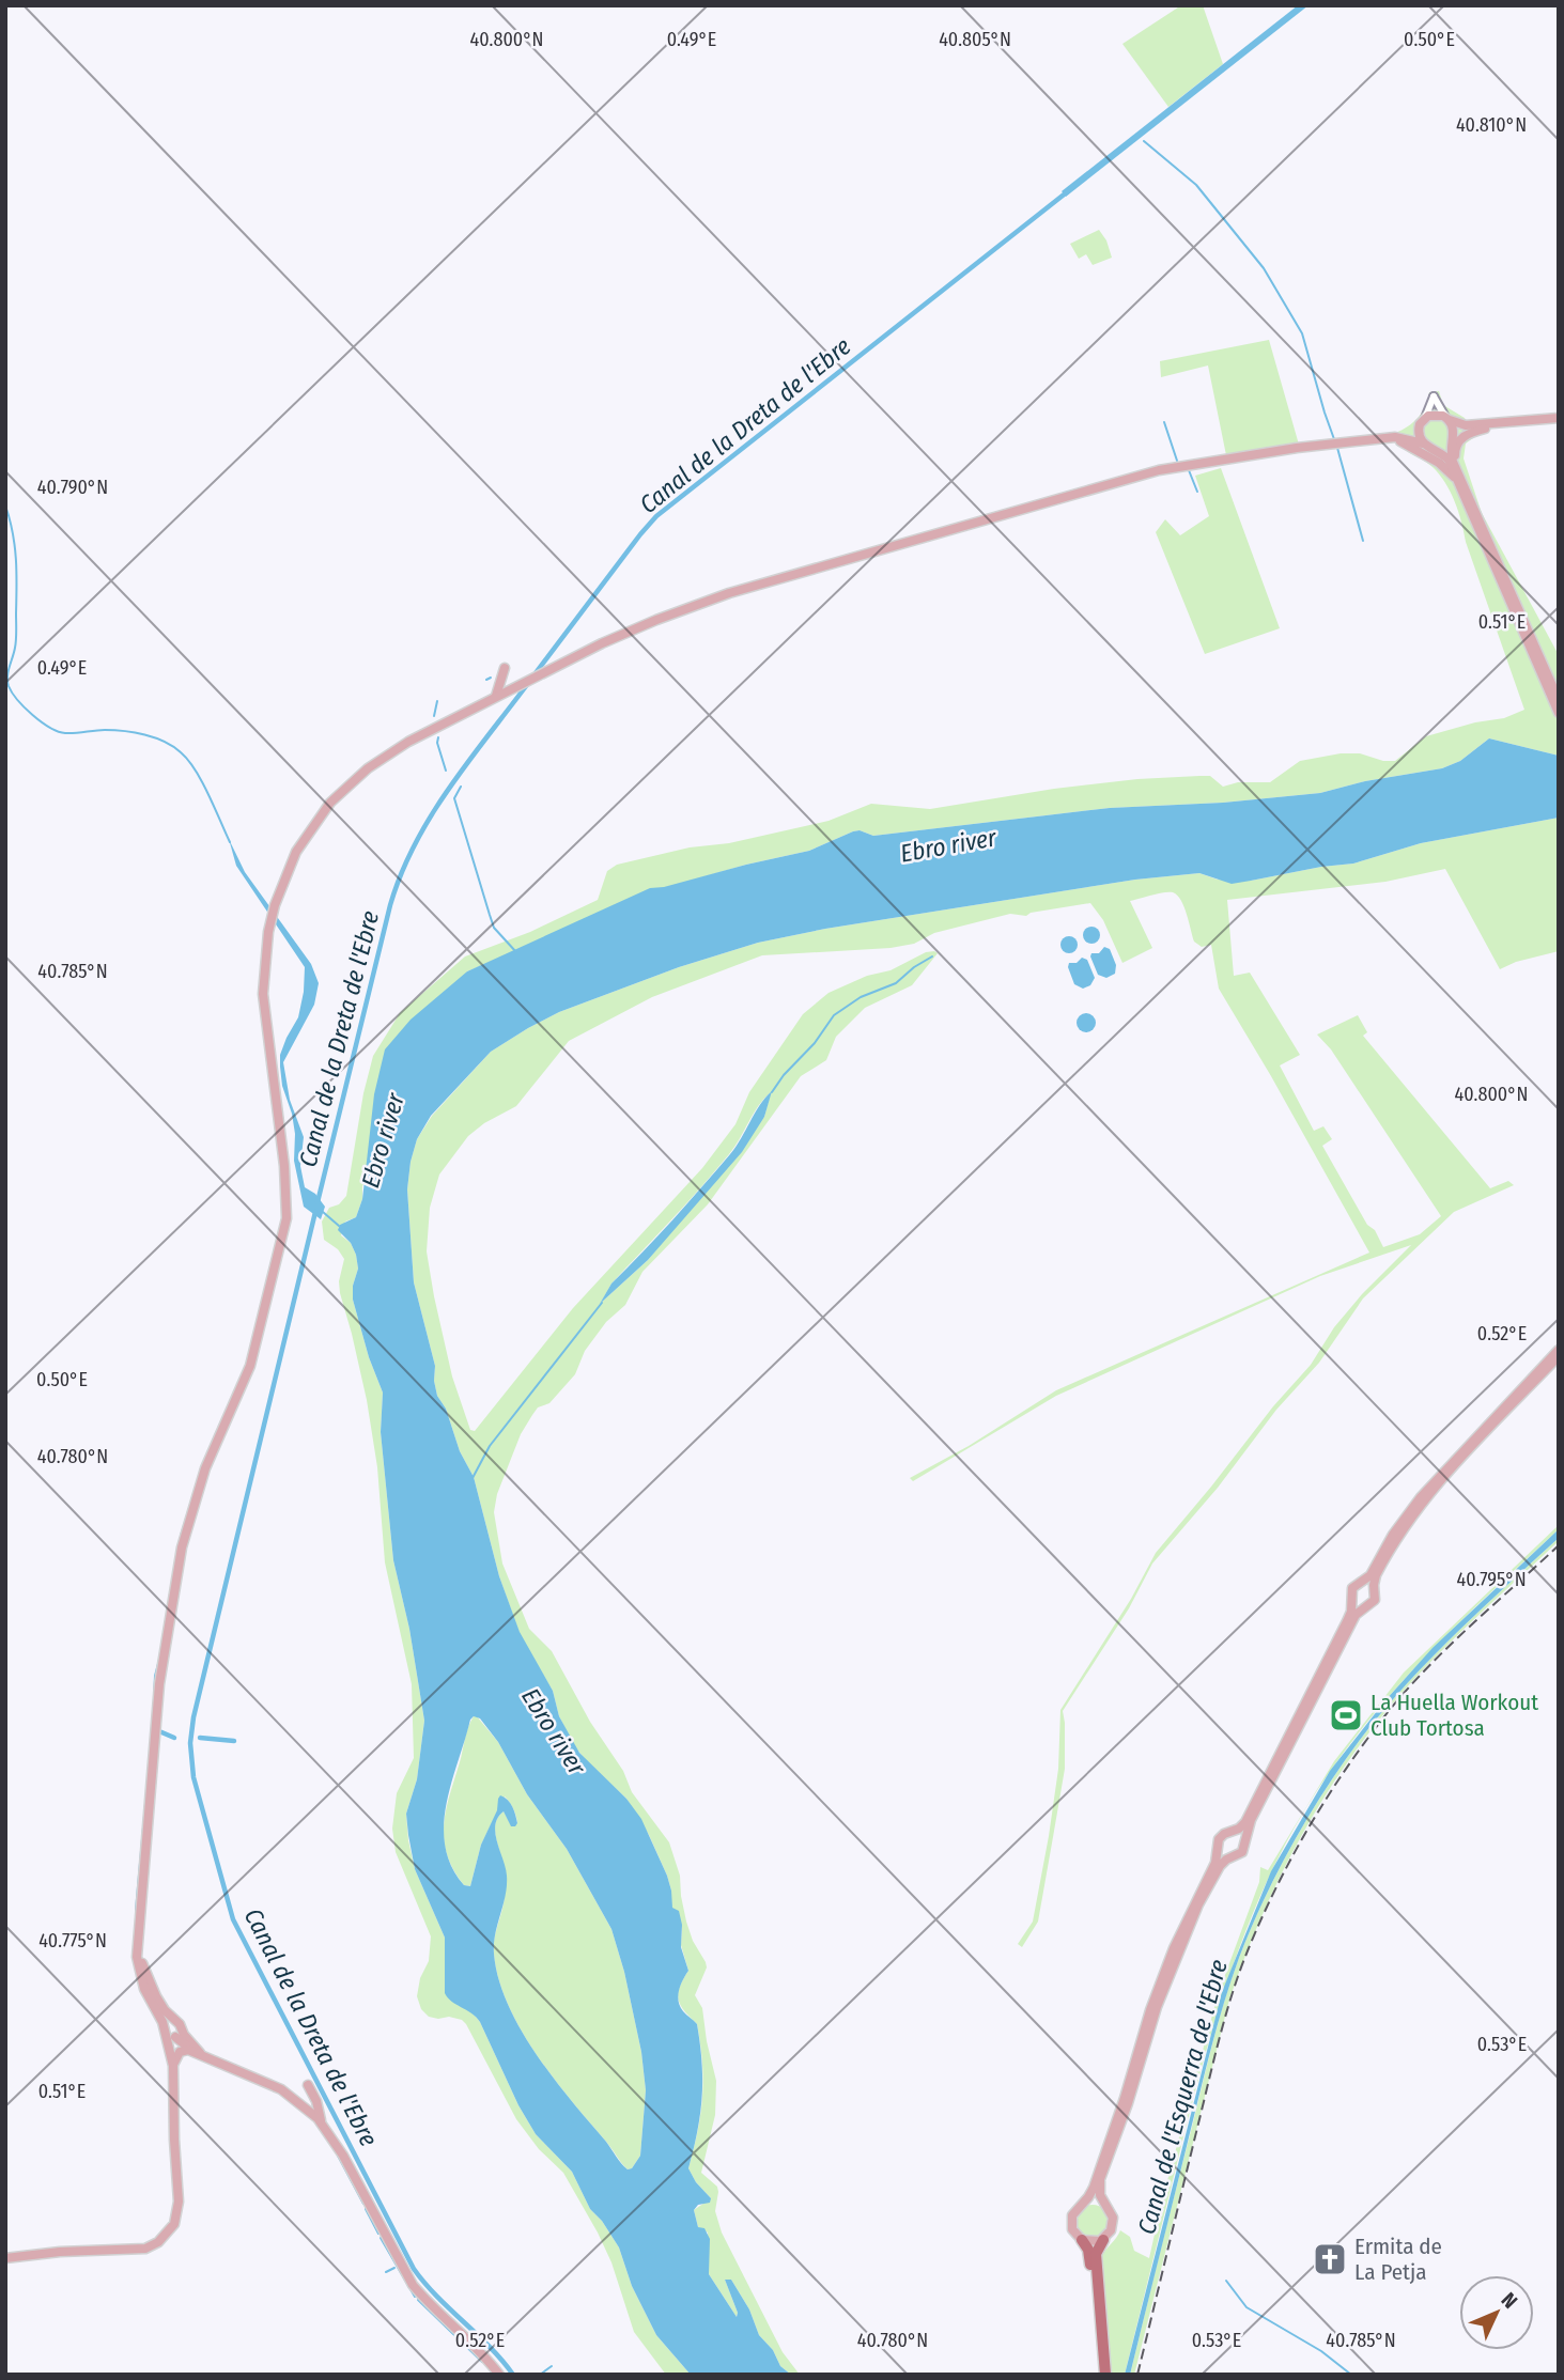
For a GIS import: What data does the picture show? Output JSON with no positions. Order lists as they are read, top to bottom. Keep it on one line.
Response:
{"water":["Canal de la Dreta de l'Ebre","Ebro river","Canal de l'Esquerra de l'Ebre"],"places":{"sports":["La Huella Workout Club Tortosa"],"church":["Ermita de La Petja"]},"north":"top right","coordinates":["0.49°E","0.50°E","40.800°N","40.805°N","40.810°N","40.790°N","0.51°E","40.785°N","0.52°E","40.780°N","40.795°N","40.775°N","0.53°E"]}
